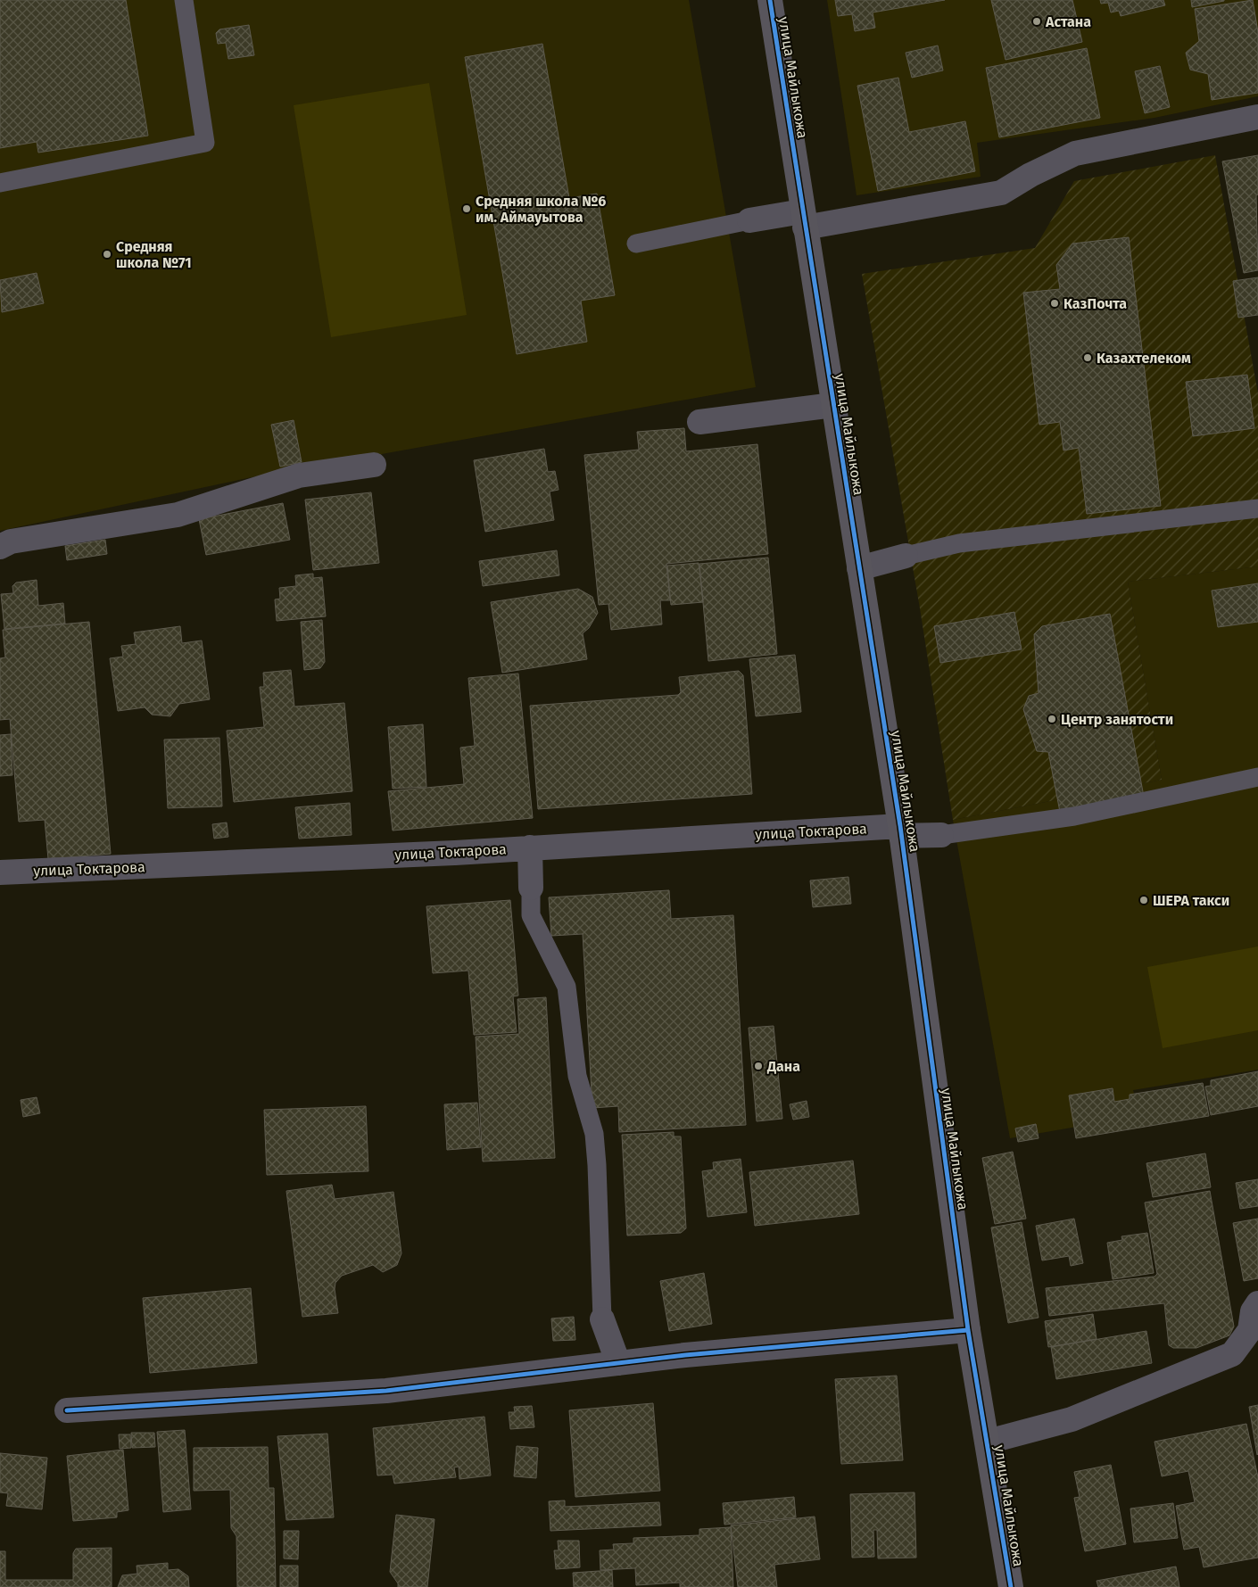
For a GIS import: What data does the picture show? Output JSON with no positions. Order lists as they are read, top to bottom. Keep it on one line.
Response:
{"streets":{"street":["улица Майлыкожа","улица Токтарова"]},"crossings":[["улица Майлыкожа","улица Токтарова"]],"places":["Астана","Средняя школа №6 им. Аймауытова","Средняя школа №71","КазПочта","Казахтелеком","Центр занятости","ШЕРА такси","Дана"]}
